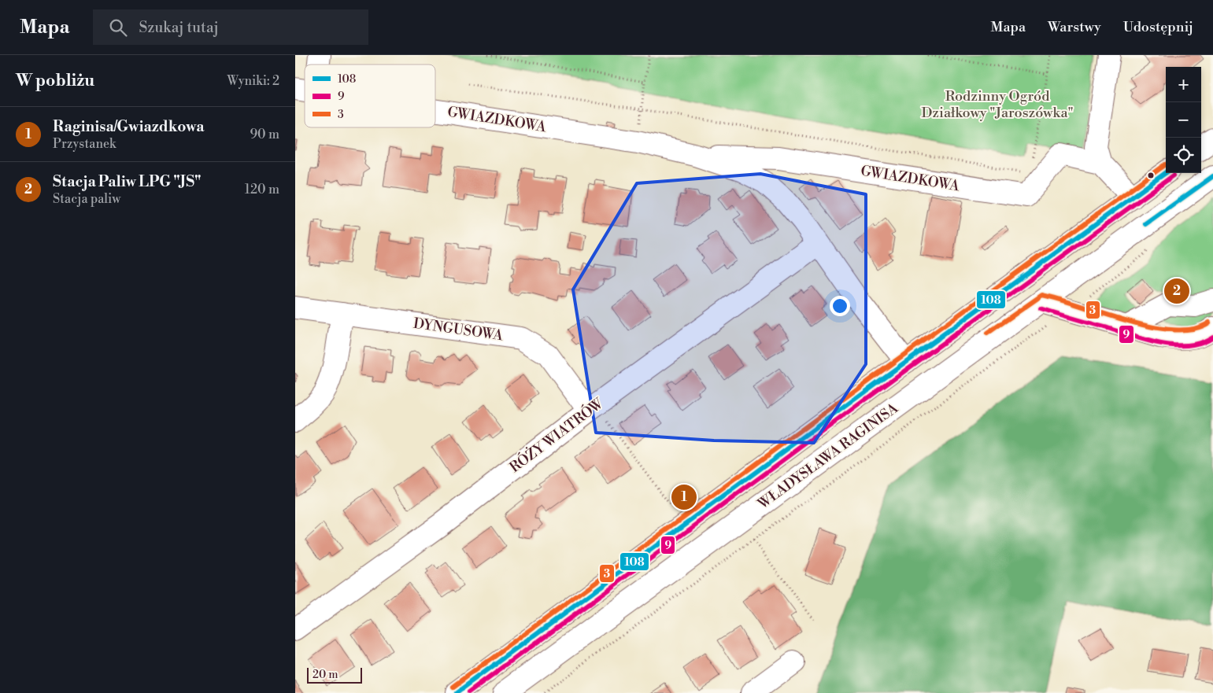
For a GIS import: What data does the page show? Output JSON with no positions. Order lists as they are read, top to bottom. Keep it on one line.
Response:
{"streets":{"street":["GWIAZDKOWA","DYNGUSOWA","RÓŻY WIATRÓW","WŁADYSŁAWA RAGINISA"]},"crossings":[["GWIAZDKOWA","RÓŻY WIATRÓW"],["DYNGUSOWA","RÓŻY WIATRÓW"]],"parks":["Rodzinny Ogród Działkowy \"Jaroszówka\""],"lines":["transit line 3","transit line 108","transit line 9"],"legend":["108","9","3"],"scale_bar":"20 m","page":{"header":"Mapa","search":"Szukaj tutaj","nav":["Mapa","Warstwy","Udostępnij"],"heading":["W pobliżu","Wyniki: 2"],"map_buttons":["+","−"],"list":[{"mark":"1","name":"Raginisa/Gwiazdkowa","note":"Przystanek","value":"90 m"},{"mark":"2","name":"Stacja Paliw LPG \"JS\"","note":"Stacja paliw","value":"120 m"}],"pins":["2","1"],"scale":"20 m"}}
